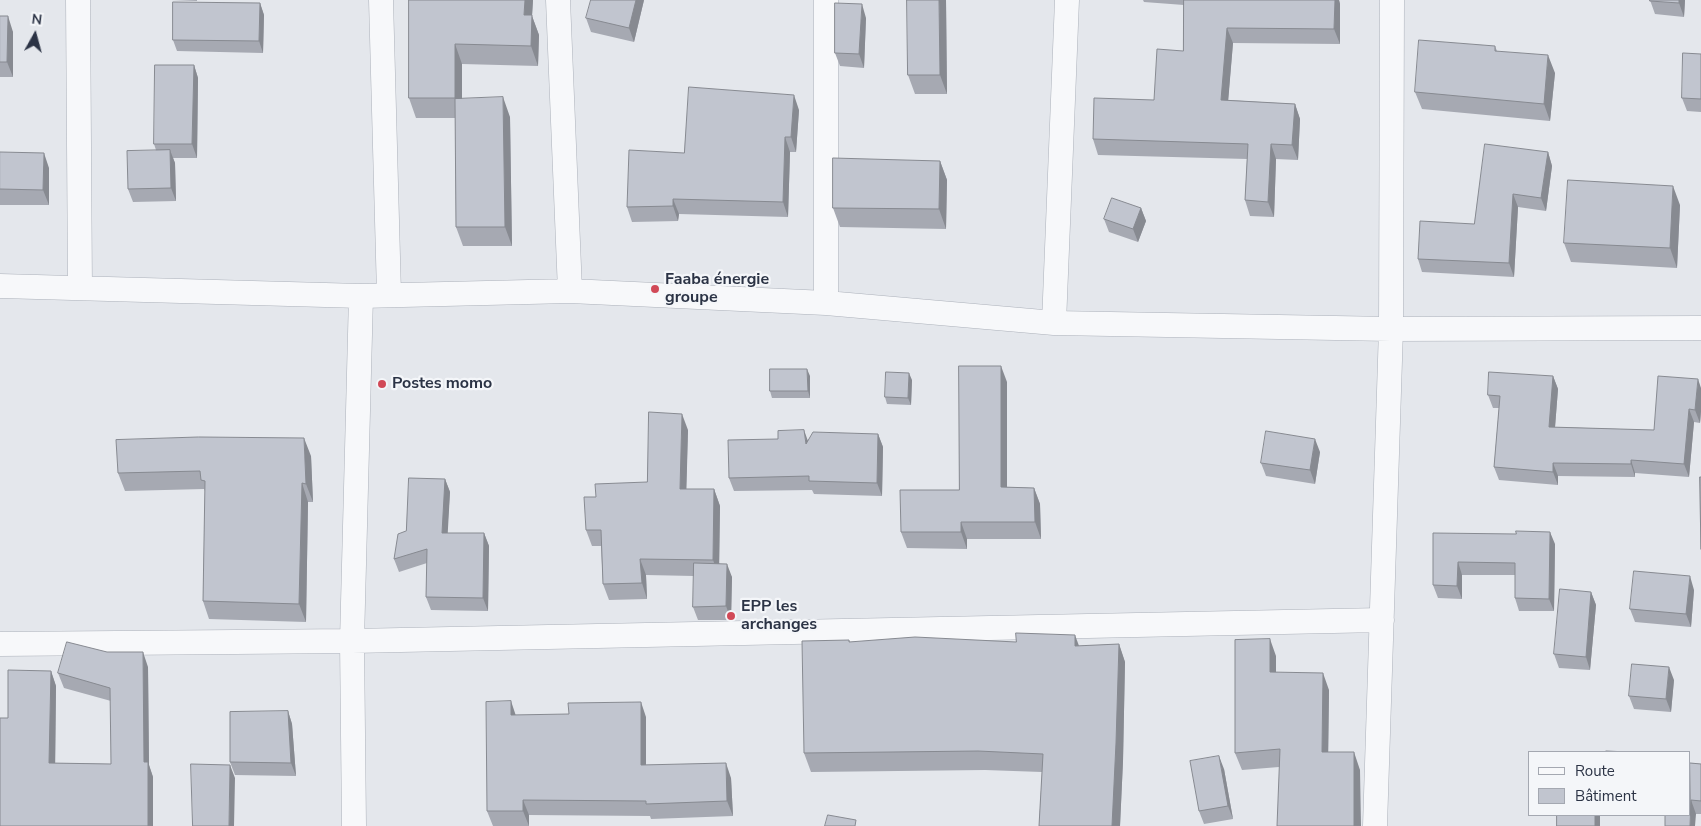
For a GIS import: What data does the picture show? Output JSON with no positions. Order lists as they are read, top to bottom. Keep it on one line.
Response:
{"places":["Faaba énergie groupe","Postes momo","EPP les archanges"],"legend":["Route","Bâtiment"],"north":"top"}
